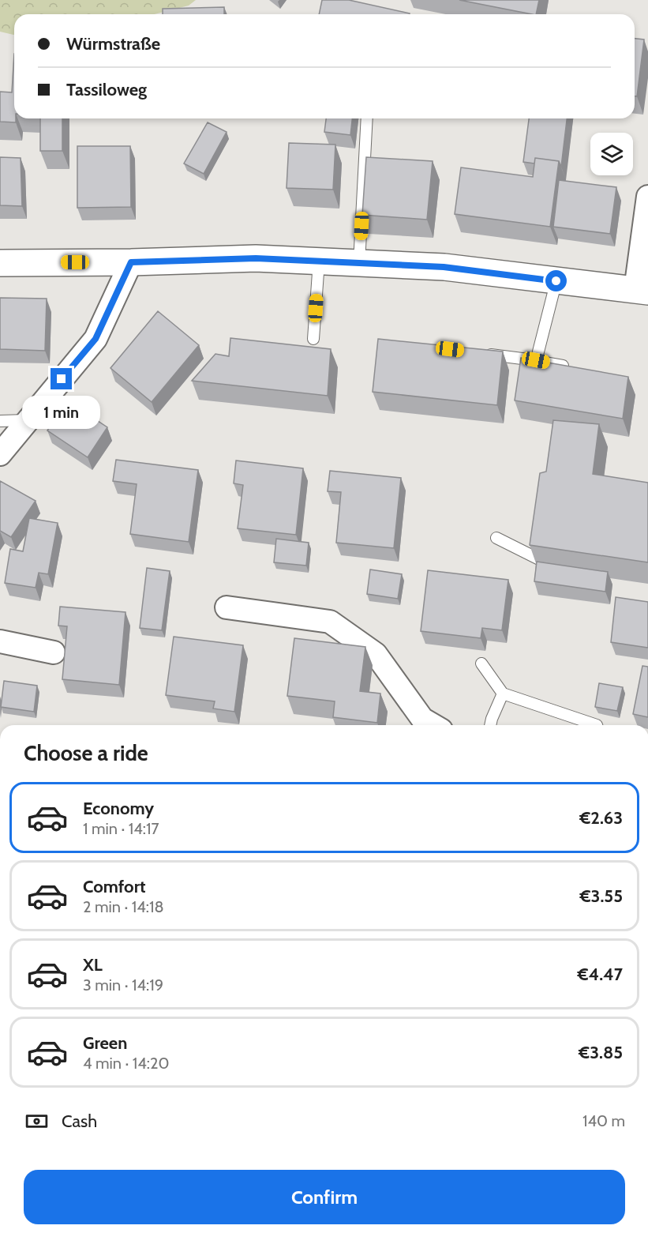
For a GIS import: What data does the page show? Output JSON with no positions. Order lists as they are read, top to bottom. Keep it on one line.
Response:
{"page":{"banner":["Würmstraße","Tassiloweg"],"bubble":"1 min","heading":"Choose a ride","list":[{"name":"Economy","note":"1 min · 14:17","value":"€2.63"},{"name":"Comfort","note":"2 min · 14:18","value":"€3.55"},{"name":"XL","note":"3 min · 14:19","value":"€4.47"},{"name":"Green","note":"4 min · 14:20","value":"€3.85"}],"pay":["Cash","140 m"],"buttons":"Confirm"}}
